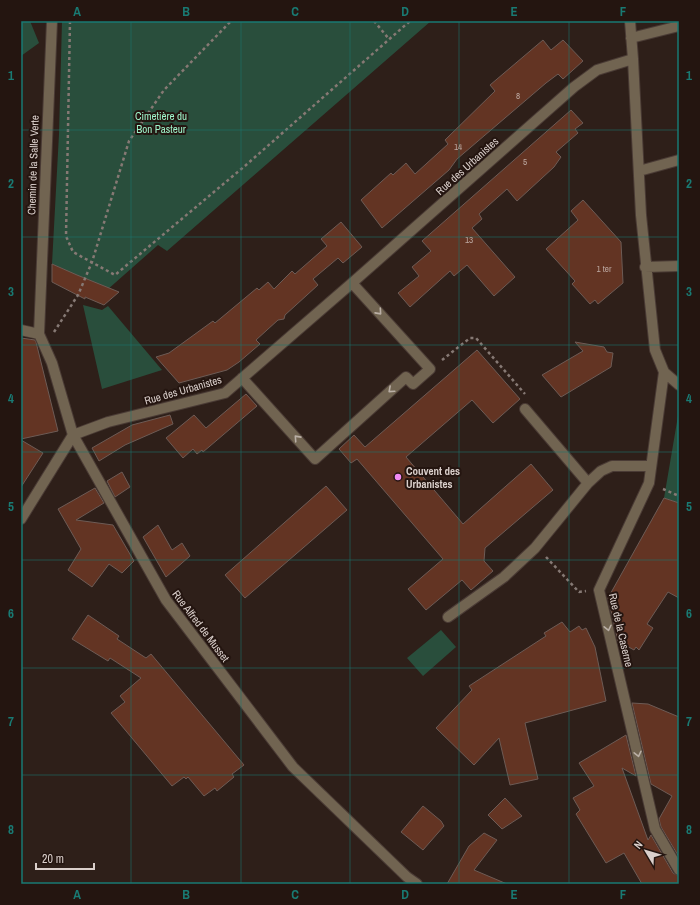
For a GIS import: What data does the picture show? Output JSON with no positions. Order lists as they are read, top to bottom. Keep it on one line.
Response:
{"streets":{"street":["Chemin de la Salle Verte","Rue des Urbanistes","Rue Alfred de Musset","Rue de la Caserne"]},"crossings":[["Chemin de la Salle Verte","Rue Alfred de Musset"],["Rue des Urbanistes","Rue Alfred de Musset"]],"one_way":["Rue de la Caserne"],"parks":["Cimetière du Bon Pasteur"],"places":["Couvent des Urbanistes"],"house_numbers":["8","14","5","13","1 ter"],"scale_bar":"20 m","north":"top left","grid":{"columns":["A","B","C","D","E","F"],"rows":["1","2","3","4","5","6","7","8"]}}
